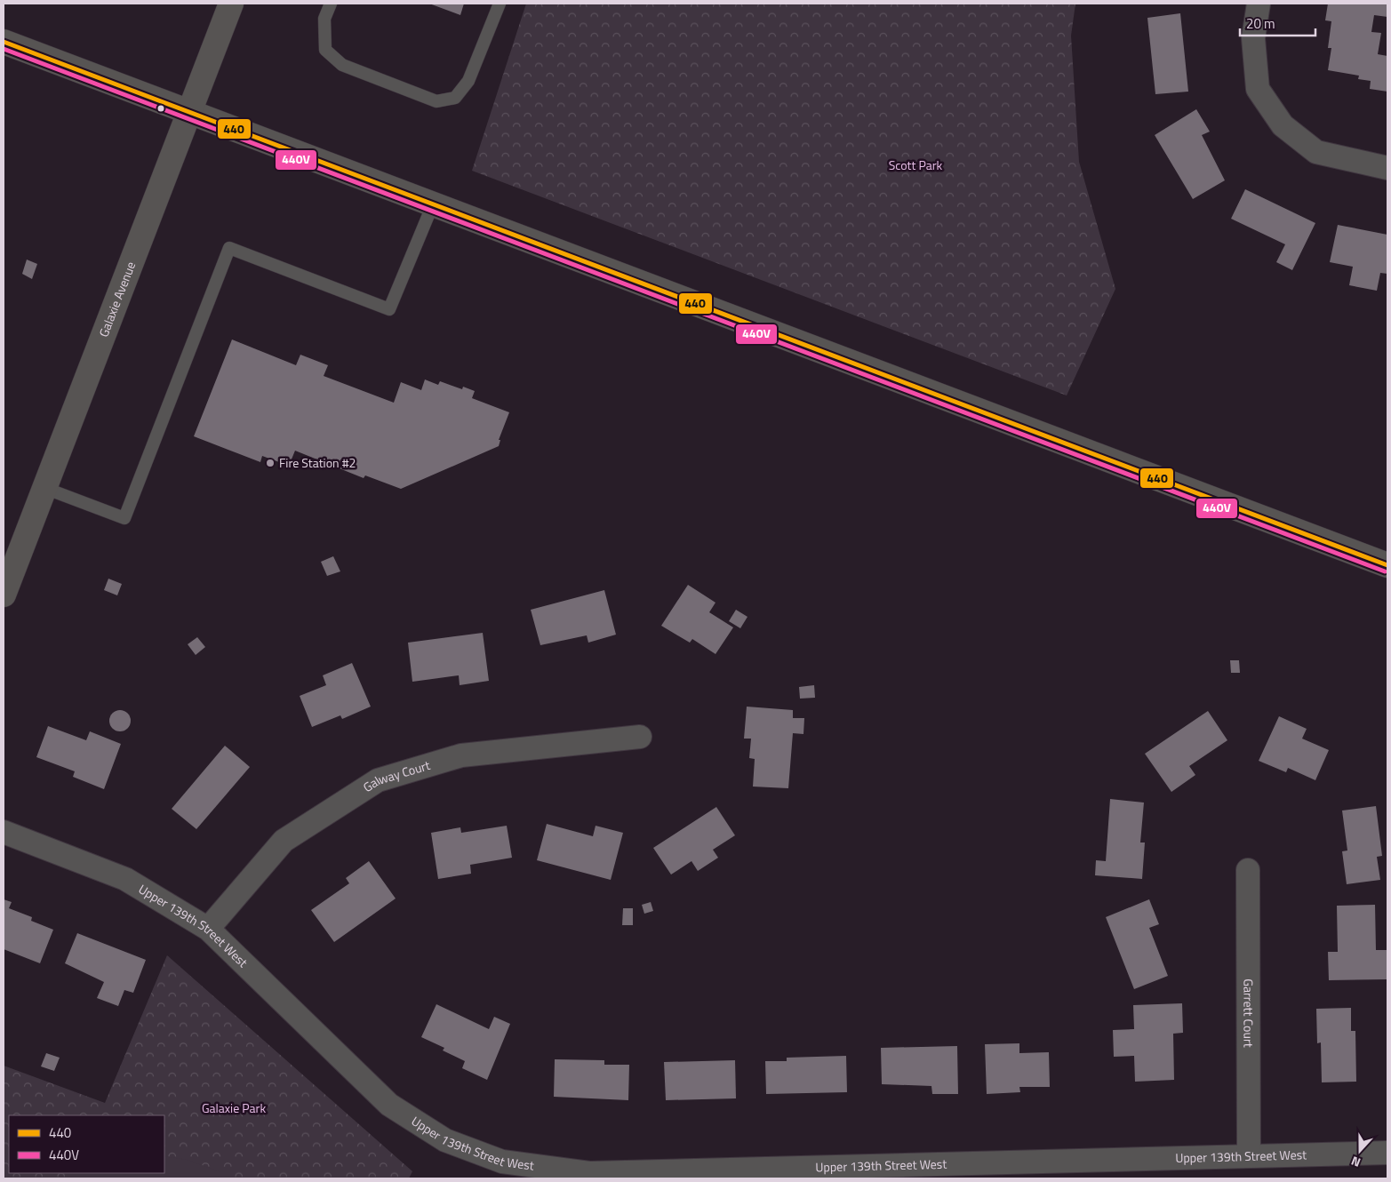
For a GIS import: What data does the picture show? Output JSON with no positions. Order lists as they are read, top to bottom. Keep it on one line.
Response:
{"streets":{"street":["Galaxie Avenue","Galway Court","Upper 139th Street West","Garrett Court"]},"crossings":[["Galway Court","Upper 139th Street West"],["Upper 139th Street West","Garrett Court"]],"parks":["Scott Park","Galaxie Park"],"places":["Fire Station #2"],"lines":["transit line 440","transit line 440V"],"legend":["440","440V"],"scale_bar":"20 m","north":"bottom"}
